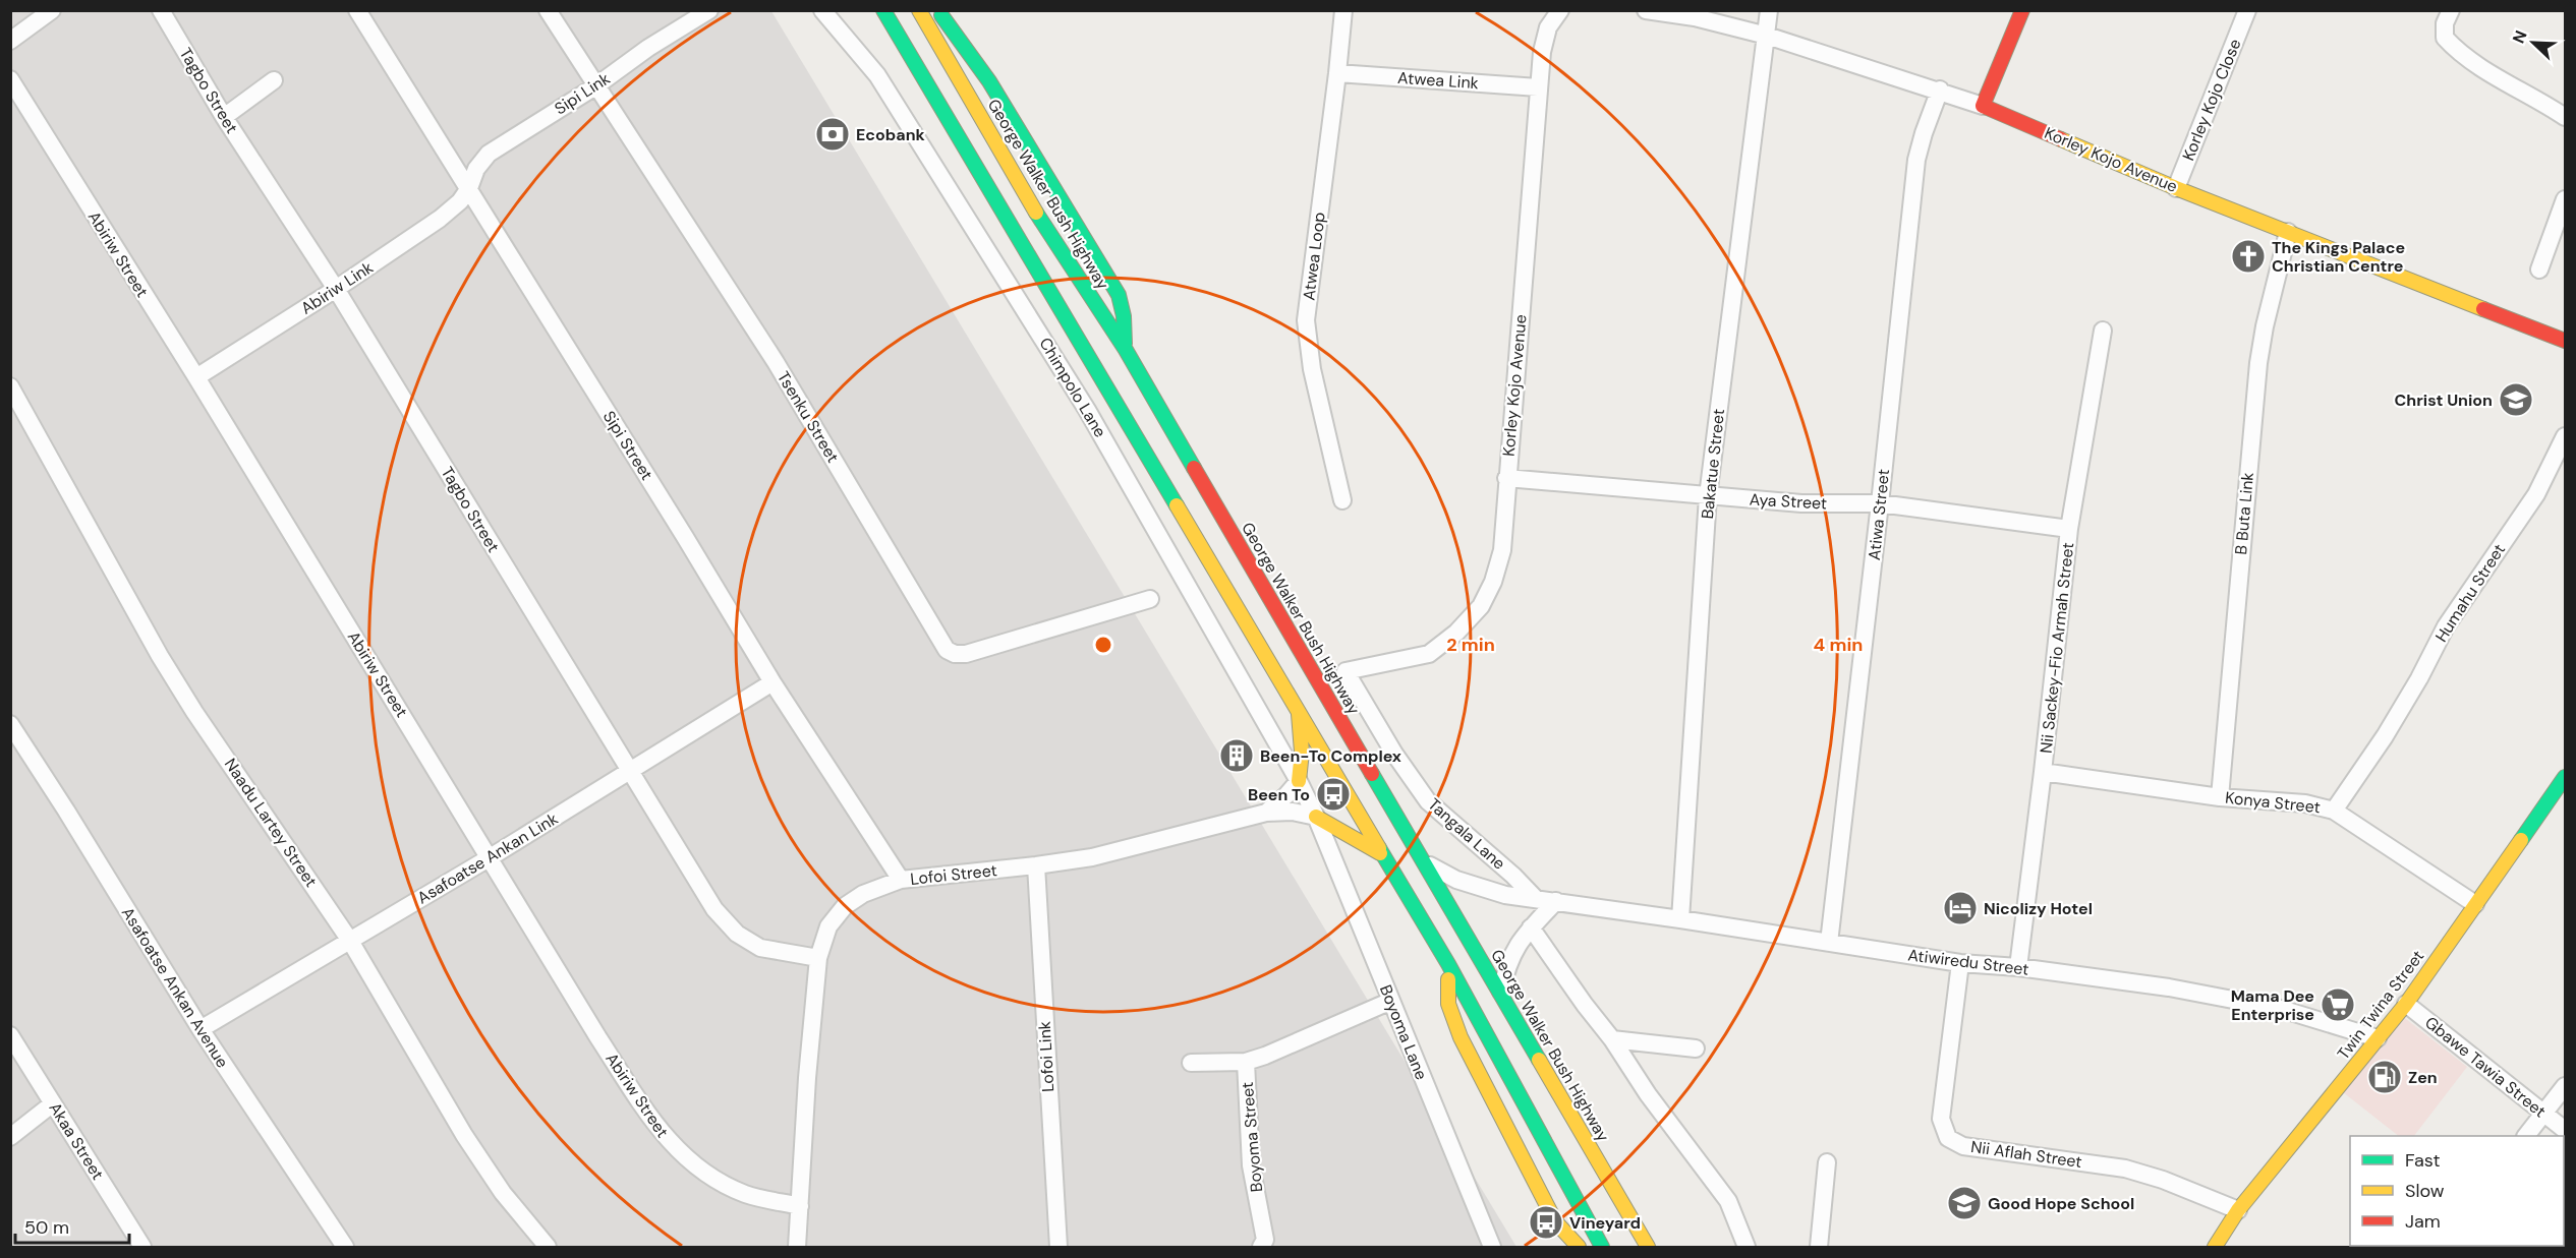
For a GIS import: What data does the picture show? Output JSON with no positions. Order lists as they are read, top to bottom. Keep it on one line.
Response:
{"streets":{"main road":["Korley Kojo Avenue","George Walker Bush Highway","Twin Twina Street"],"street":["Atwea Link","Tagbo Street","Sipi Link","Korley Kojo Close","Abiriw Street","Atwea Loop","Abiriw Link","Chimpolo Lane","Tsenku Street","Sipi Street","Bakatue Street","Aya Street","B Buta Link","Atiwa Street","Humahu Street","Nii Sackey-Fio Armah Street","Konya Street","Naadu Lartey Street","Tangala Lane","Asafoatse Ankan Link","Lofoi Street","Atiwiredu Street","Asafoatse Ankan Avenue","Boyoma Lane","Lofoi Link","Gbawe Tawia Street","Boyoma Street","Akaa Street","Nii Aflah Street"]},"crossings":[["Atwea Link","Korley Kojo Avenue"],["Atwea Link","Atwea Loop"],["Tagbo Street","Abiriw Link"],["Tagbo Street","Asafoatse Ankan Link"],["Tagbo Street","Lofoi Street"],["Sipi Link","Abiriw Link"],["Sipi Link","Tsenku Street"],["Sipi Link","Sipi Street"],["Korley Kojo Close","Korley Kojo Avenue"],["Korley Kojo Avenue","Bakatue Street"],["Korley Kojo Avenue","Aya Street"],["Korley Kojo Avenue","B Buta Link"],["Korley Kojo Avenue","Atiwa Street"],["Korley Kojo Avenue","Tangala Lane"],["George Walker Bush Highway","Atiwiredu Street"],["Abiriw Street","Abiriw Link"],["Abiriw Street","Asafoatse Ankan Link"],["Abiriw Street","Lofoi Street"],["Abiriw Link","Sipi Street"],["Chimpolo Lane","Lofoi Street"],["Chimpolo Lane","Boyoma Lane"],["Sipi Street","Asafoatse Ankan Link"],["Sipi Street","Lofoi Street"],["Bakatue Street","Aya Street"],["Bakatue Street","Atiwiredu Street"],["Aya Street","Atiwa Street"],["Aya Street","Nii Sackey-Fio Armah Street"],["B Buta Link","Konya Street"],["Atiwa Street","Atiwiredu Street"],["Humahu Street","Konya Street"],["Nii Sackey-Fio Armah Street","Konya Street"],["Nii Sackey-Fio Armah Street","Atiwiredu Street"],["Konya Street","Twin Twina Street"],["Naadu Lartey Street","Asafoatse Ankan Link"],["Tangala Lane","Atiwiredu Street"],["Asafoatse Ankan Link","Asafoatse Ankan Avenue"],["Lofoi Street","Boyoma Lane"],["Lofoi Street","Lofoi Link"],["Atiwiredu Street","Twin Twina Street"],["Atiwiredu Street","Nii Aflah Street"],["Twin Twina Street","Gbawe Tawia Street"],["Twin Twina Street","Nii Aflah Street"],["Boyoma Lane","Boyoma Street"]],"places":{"bank":["Ecobank"],"church":["The Kings Palace Christian Centre"],"school or university":["Christ Union","Good Hope School"],"building":["Been-To Complex"],"bus stop":["Been To","Vineyard"],"hotel":["Nicolizy Hotel"],"supermarket":["Mama Dee Enterprise"],"fuel station":["Zen"]},"legend":["Fast","Slow","Jam"],"scale_bar":"50 m","north":"top left","rings":["2 min","4 min"]}
